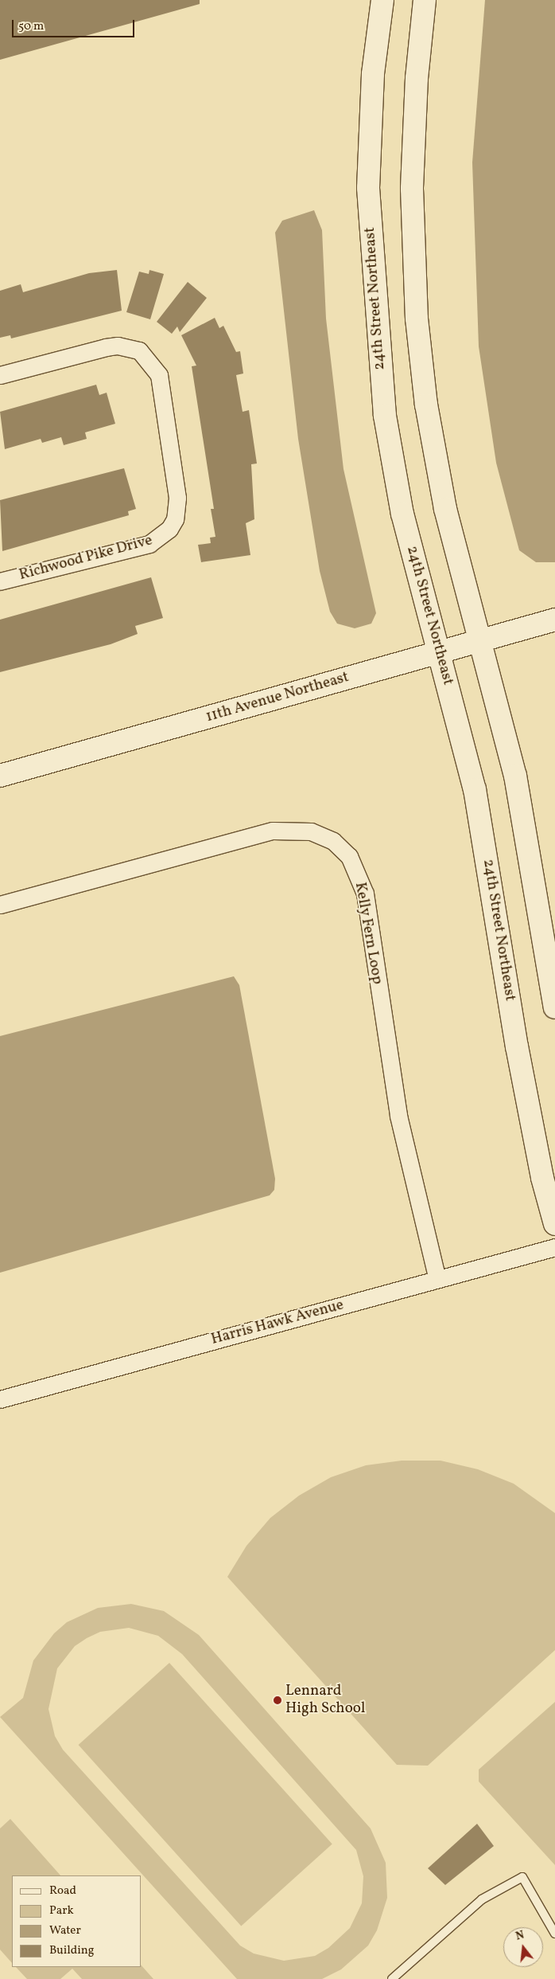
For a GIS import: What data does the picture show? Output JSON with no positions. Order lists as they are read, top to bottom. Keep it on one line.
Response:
{"streets":{"street":["24th Street Northeast","Richwood Pike Drive","11th Avenue Northeast","Kelly Fern Loop","Harris Hawk Avenue"]},"crossings":[["24th Street Northeast","11th Avenue Northeast"],["Kelly Fern Loop","Harris Hawk Avenue"]],"places":["Lennard High School"],"legend":["Road","Park","Water","Building"],"scale_bar":"50 m","north":"top"}
